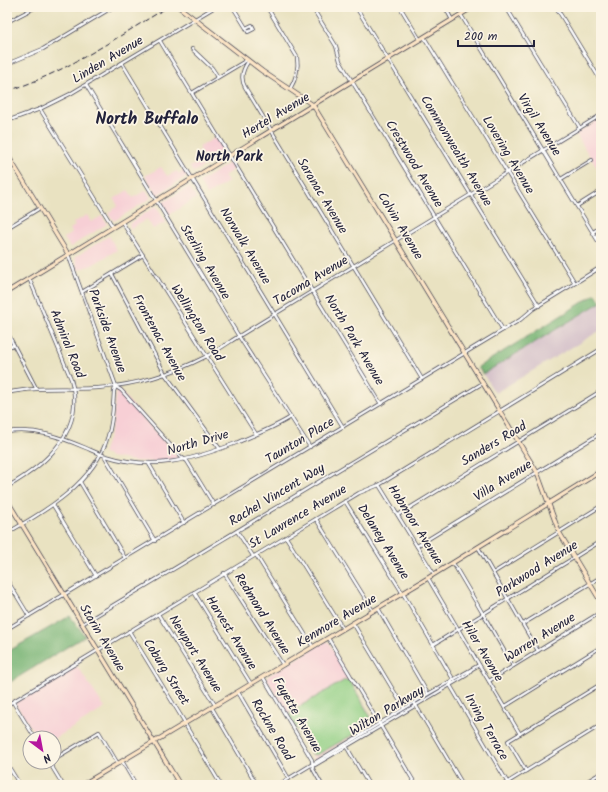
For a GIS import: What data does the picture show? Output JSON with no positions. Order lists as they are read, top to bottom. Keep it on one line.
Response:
{"streets":{"street":["Linden Avenue","Hertel Avenue","Virgil Avenue","Commonwealth Avenue","Lovering Avenue","Crestwood Avenue","Saranac Avenue","Colvin Avenue","Norwalk Avenue","Sterling Avenue","Tacoma Avenue","Wellington Road","Parkside Avenue","Frontenac Avenue","North Park Avenue","Admiral Road","Taunton Place","North Drive","Sanders Road","Villa Avenue","Rachel Vincent Way","St Lawrence Avenue","Hobmoor Avenue","Delaney Avenue","Parkwood Avenue","Redmond Avenue","Kenmore Avenue","Harvest Avenue","Starin Avenue","Warren Avenue","Hiler Avenue","Newport Avenue","Coburg Street","Wilton Parkway","Fayette Avenue","Irving Terrace","Rockne Road"]},"crossings":[["Linden Avenue","Colvin Avenue"],["Linden Avenue","Sterling Avenue"],["Linden Avenue","North Park Avenue"],["Hertel Avenue","Virgil Avenue"],["Hertel Avenue","Commonwealth Avenue"],["Hertel Avenue","Lovering Avenue"],["Hertel Avenue","Crestwood Avenue"],["Hertel Avenue","Saranac Avenue"],["Hertel Avenue","Colvin Avenue"],["Hertel Avenue","Norwalk Avenue"],["Hertel Avenue","Sterling Avenue"],["Hertel Avenue","Wellington Road"],["Hertel Avenue","Parkside Avenue"],["Hertel Avenue","North Park Avenue"],["Hertel Avenue","Admiral Road"],["Virgil Avenue","Tacoma Avenue"],["Commonwealth Avenue","Tacoma Avenue"],["Commonwealth Avenue","Taunton Place"],["Lovering Avenue","Tacoma Avenue"],["Lovering Avenue","Taunton Place"],["Crestwood Avenue","Tacoma Avenue"],["Crestwood Avenue","Taunton Place"],["Saranac Avenue","Colvin Avenue"],["Saranac Avenue","Tacoma Avenue"],["Saranac Avenue","Taunton Place"],["Colvin Avenue","Tacoma Avenue"],["Colvin Avenue","Taunton Place"],["Colvin Avenue","Sanders Road"],["Colvin Avenue","Villa Avenue"],["Colvin Avenue","Rachel Vincent Way"],["Colvin Avenue","St Lawrence Avenue"],["Colvin Avenue","Parkwood Avenue"],["Colvin Avenue","Kenmore Avenue"],["Norwalk Avenue","Tacoma Avenue"],["Norwalk Avenue","Taunton Place"],["Sterling Avenue","Tacoma Avenue"],["Sterling Avenue","Taunton Place"],["Sterling Avenue","North Drive"],["Tacoma Avenue","Wellington Road"],["Tacoma Avenue","Parkside Avenue"],["Tacoma Avenue","Frontenac Avenue"],["Tacoma Avenue","North Park Avenue"],["Tacoma Avenue","Admiral Road"],["Wellington Road","North Drive"],["Parkside Avenue","North Drive"],["Parkside Avenue","Starin Avenue"],["Frontenac Avenue","North Drive"],["North Park Avenue","Taunton Place"],["Taunton Place","Starin Avenue"],["Sanders Road","Hobmoor Avenue"],["Villa Avenue","Hobmoor Avenue"],["Rachel Vincent Way","Starin Avenue"],["St Lawrence Avenue","Hobmoor Avenue"],["St Lawrence Avenue","Delaney Avenue"],["St Lawrence Avenue","Redmond Avenue"],["St Lawrence Avenue","Harvest Avenue"],["St Lawrence Avenue","Starin Avenue"],["St Lawrence Avenue","Newport Avenue"],["St Lawrence Avenue","Coburg Street"],["Hobmoor Avenue","Kenmore Avenue"],["Delaney Avenue","Parkwood Avenue"],["Delaney Avenue","Kenmore Avenue"],["Delaney Avenue","Wilton Parkway"],["Delaney Avenue","Irving Terrace"],["Parkwood Avenue","Hiler Avenue"],["Redmond Avenue","Kenmore Avenue"],["Kenmore Avenue","Harvest Avenue"],["Kenmore Avenue","Starin Avenue"],["Kenmore Avenue","Hiler Avenue"],["Kenmore Avenue","Newport Avenue"],["Kenmore Avenue","Coburg Street"],["Kenmore Avenue","Fayette Avenue"],["Kenmore Avenue","Rockne Road"],["Warren Avenue","Hiler Avenue"],["Hiler Avenue","Wilton Parkway"],["Wilton Parkway","Fayette Avenue"],["Wilton Parkway","Irving Terrace"],["Wilton Parkway","Rockne Road"]],"districts":["North Buffalo","North Park"],"scale_bar":"200 m","north":"bottom right"}
